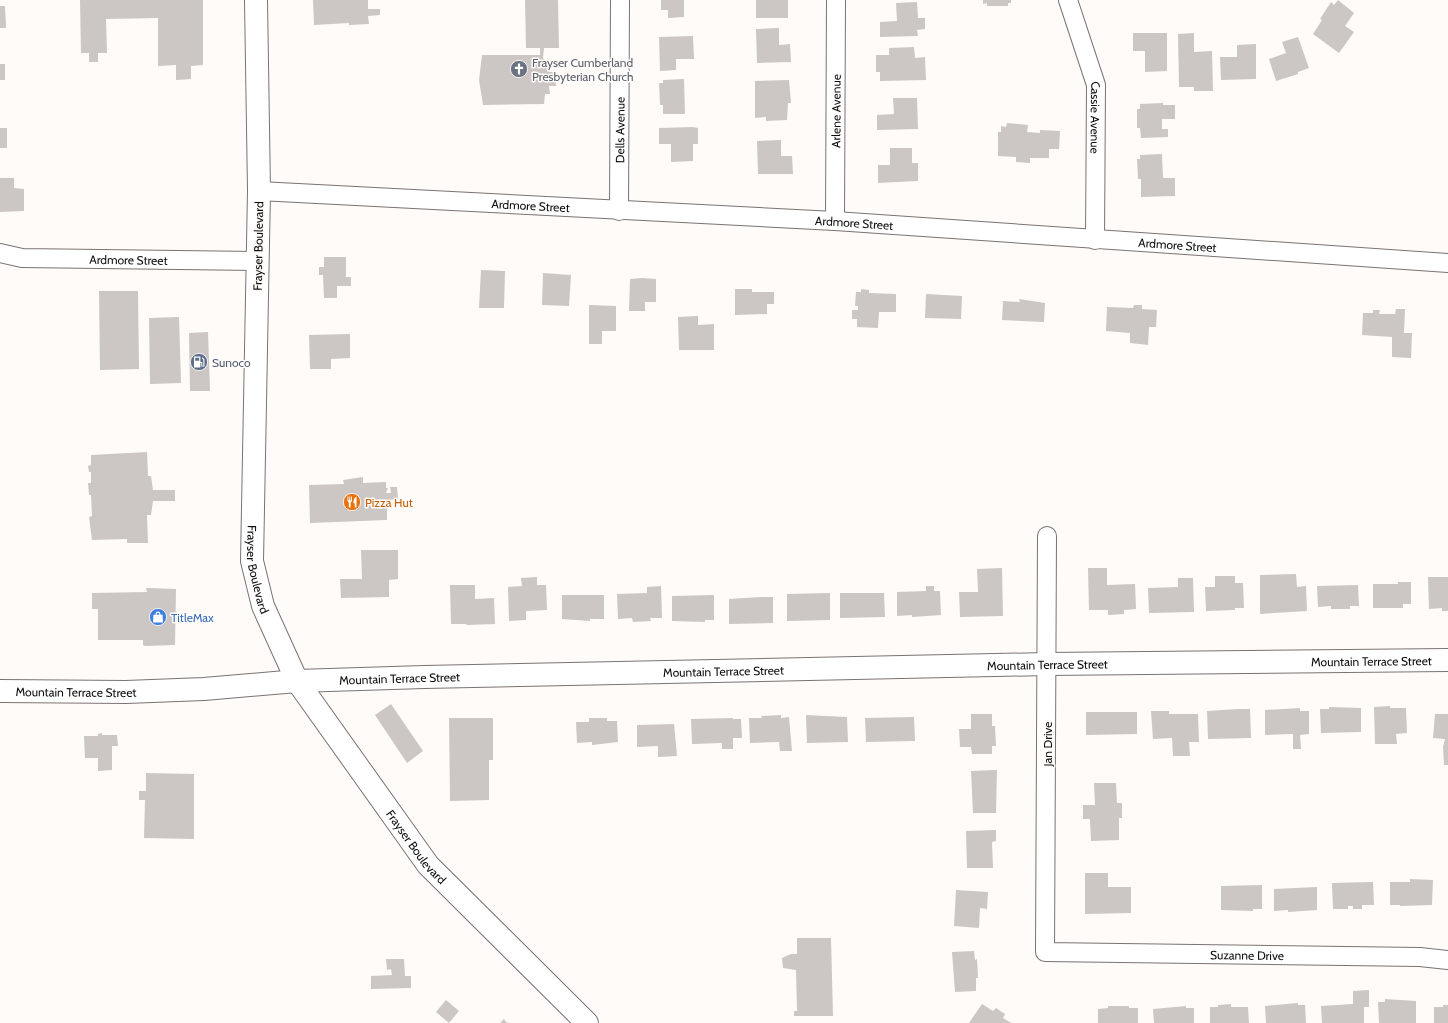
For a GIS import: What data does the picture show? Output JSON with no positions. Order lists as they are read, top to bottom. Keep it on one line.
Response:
{"streets":{"street":["Arlene Avenue","Cassie Avenue","Dells Avenue","Ardmore Street","Frayser Boulevard","Mountain Terrace Street","Jan Drive","Suzanne Drive"]},"crossings":[["Arlene Avenue","Ardmore Street"],["Cassie Avenue","Ardmore Street"],["Dells Avenue","Ardmore Street"],["Ardmore Street","Frayser Boulevard"],["Frayser Boulevard","Mountain Terrace Street"],["Mountain Terrace Street","Jan Drive"],["Jan Drive","Suzanne Drive"]],"places":{"church":["Frayser Cumberland Presbyterian Church"],"fuel station":["Sunoco"],"restaurant":["Pizza Hut"],"shop":["TitleMax"]}}
